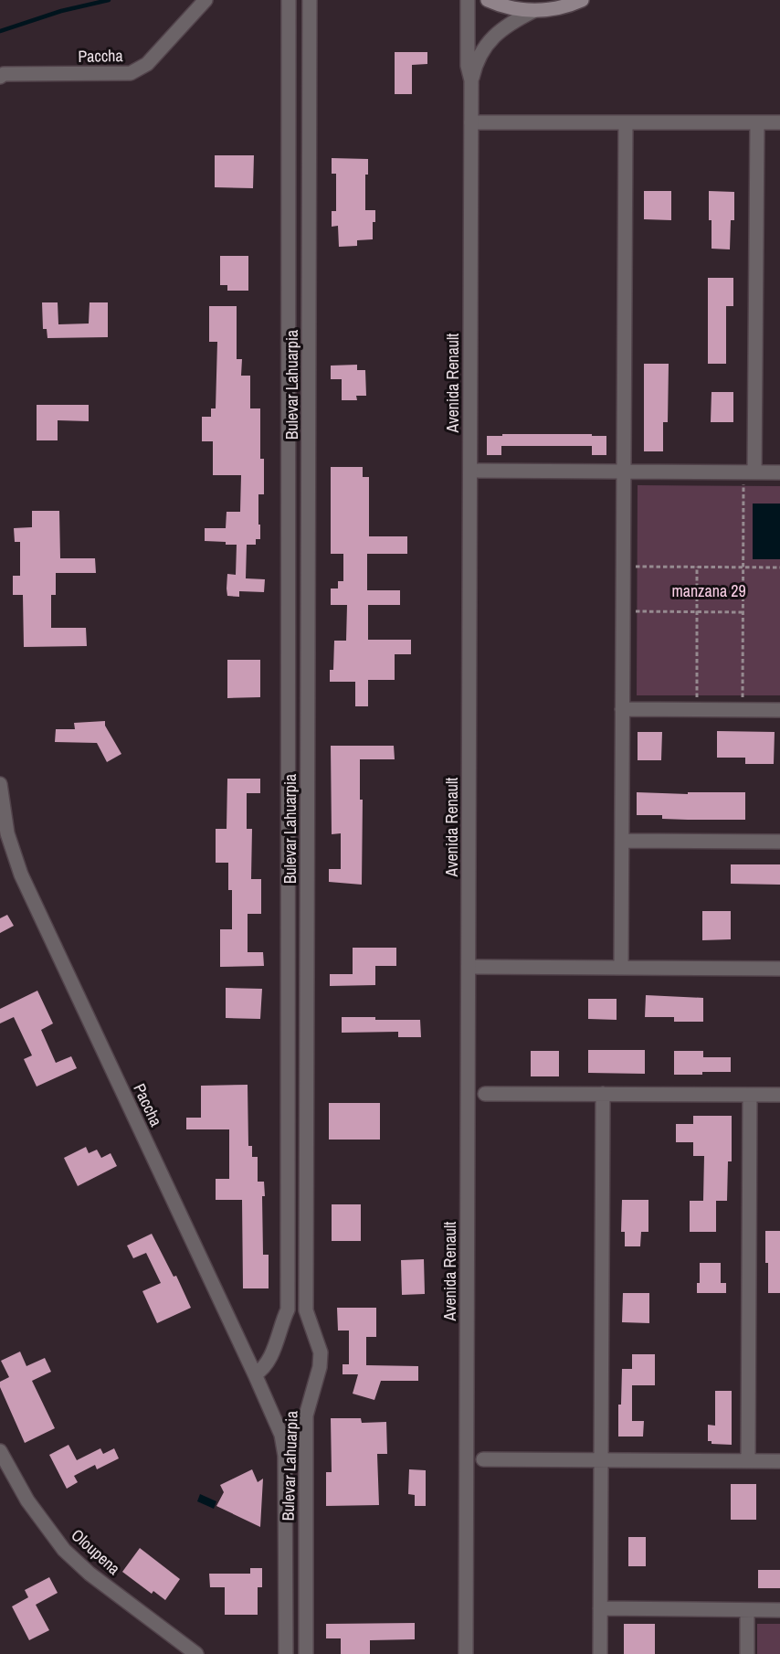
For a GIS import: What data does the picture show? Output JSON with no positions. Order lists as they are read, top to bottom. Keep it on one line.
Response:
{"streets":{"street":["Paccha","Avenida Renault","Bulevar Lahuarpia","Oloupena"]},"parks":["manzana 29"]}
